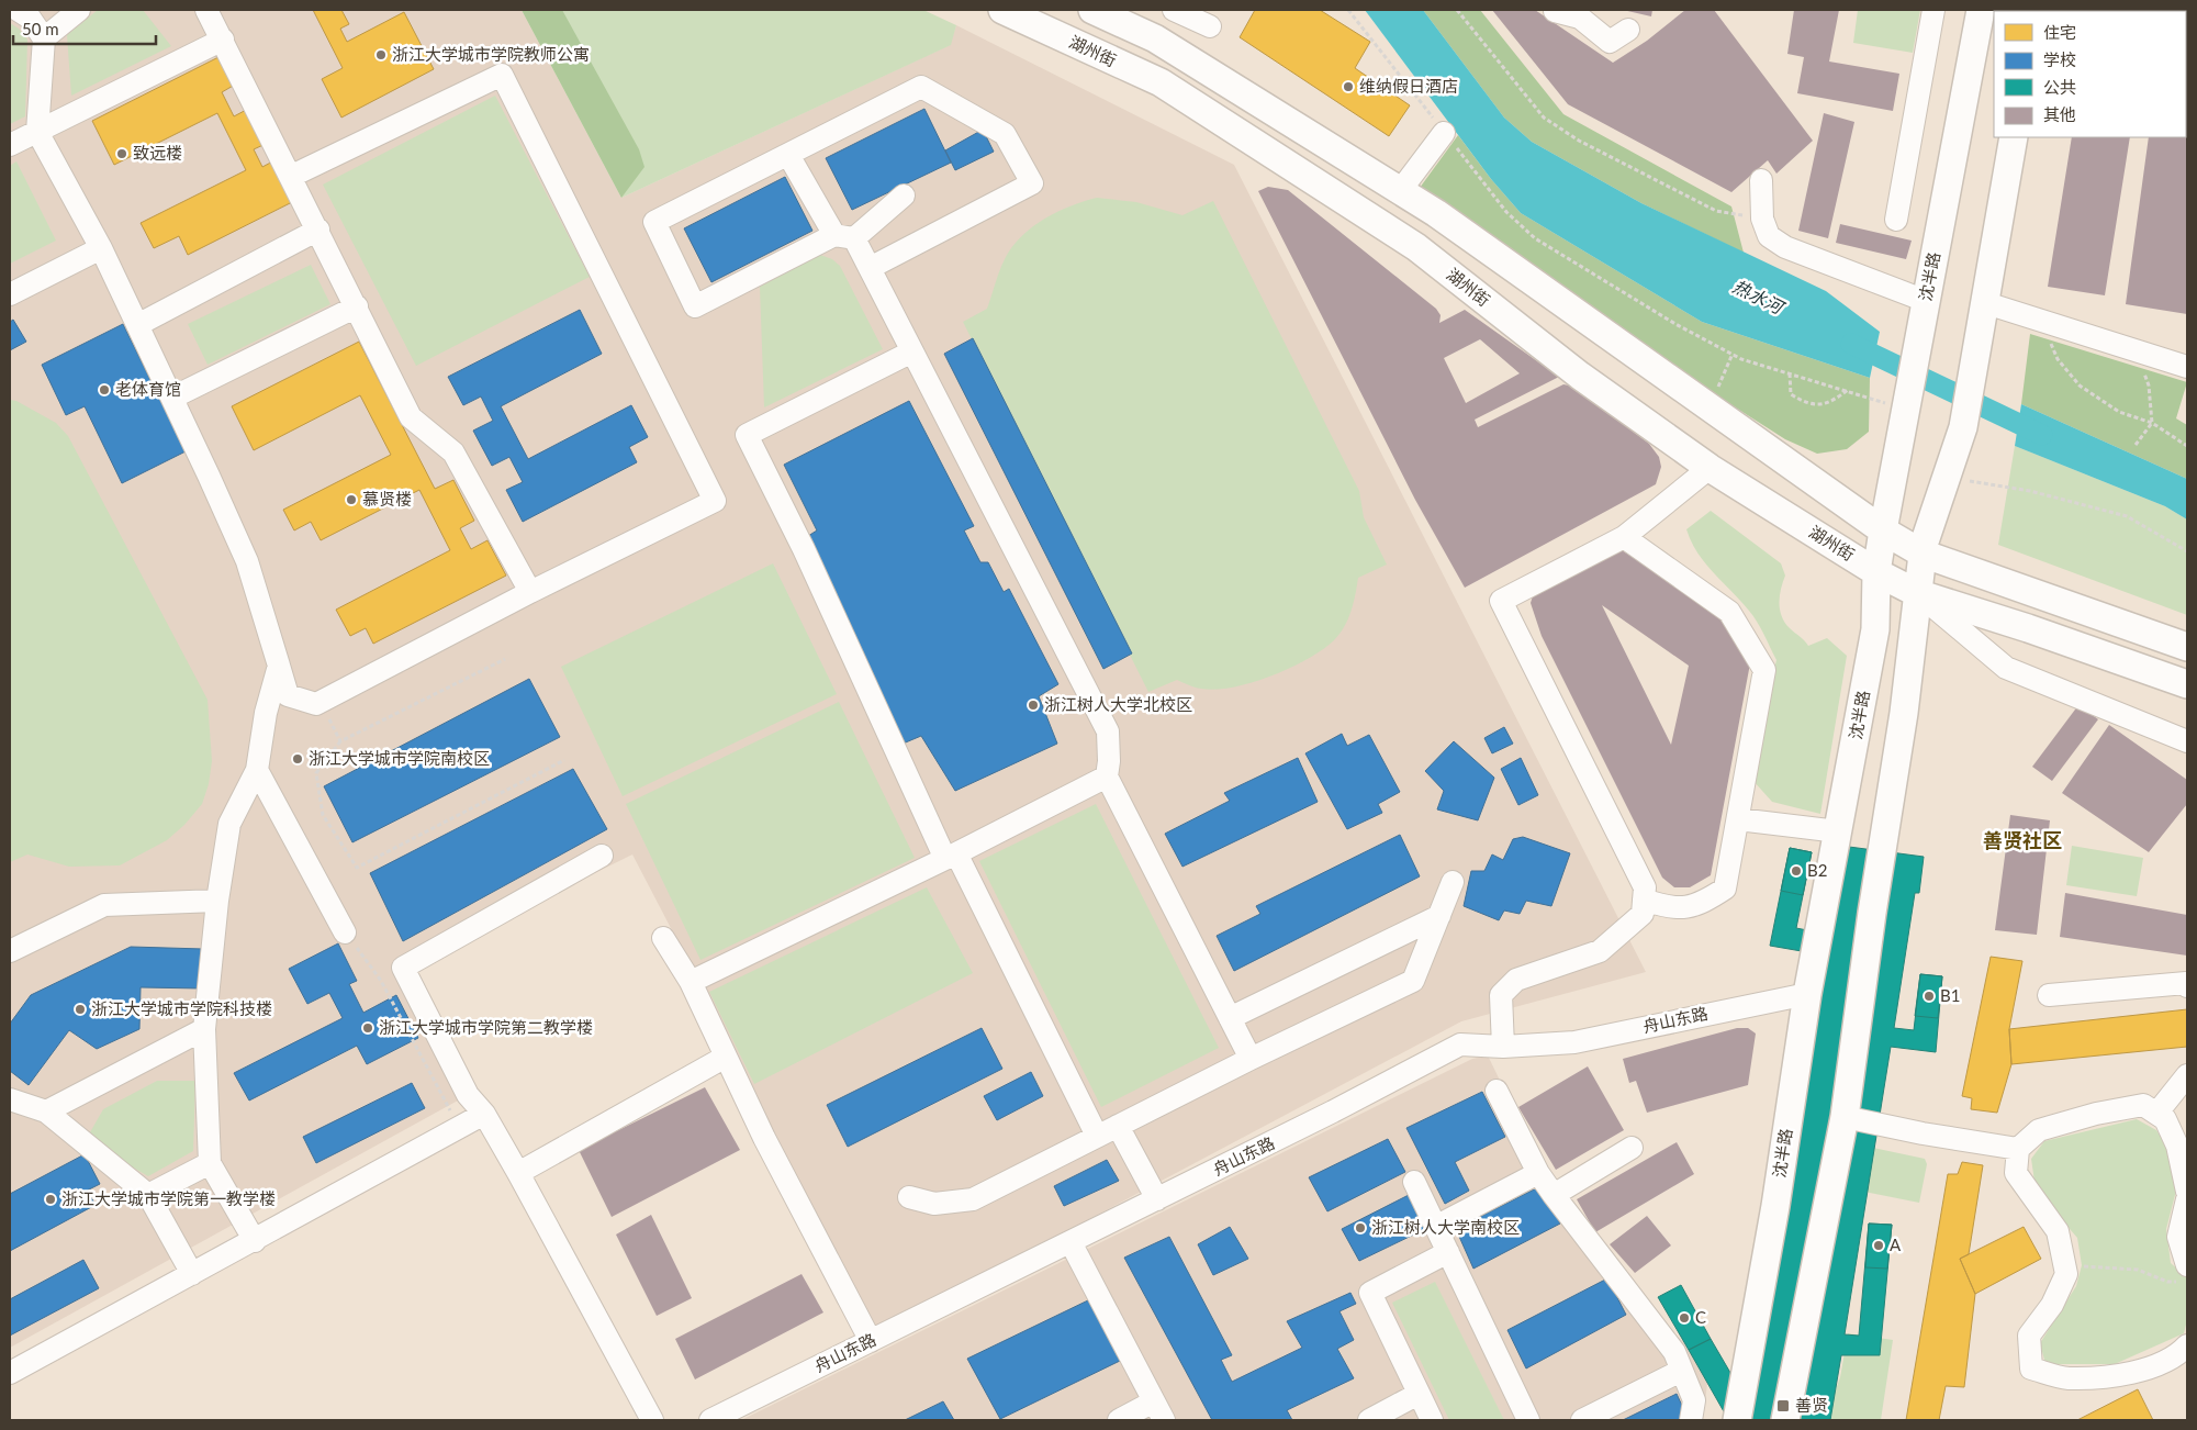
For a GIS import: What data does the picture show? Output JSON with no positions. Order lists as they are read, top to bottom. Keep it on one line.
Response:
{"streets":{"main road":["湖州街","沈半路"],"street":["舟山东路"]},"crossings":[["湖州街","沈半路"],["沈半路","舟山东路"]],"districts":["善贤社区"],"water":["热水河"],"places":{"other":["浙江大学城市学院教师公寓","维纳假日酒店","致远楼","老体育馆","慕贤楼","浙江树人大学北校区","浙江大学城市学院南校区","B2","B1","浙江大学城市学院科技楼","浙江大学城市学院第二教学楼","浙江大学城市学院第一教学楼","浙江树人大学南校区","A","C"],"transit":["善贤"]},"legend":["住宅","学校","公共","其他"],"scale_bar":"50 m"}
